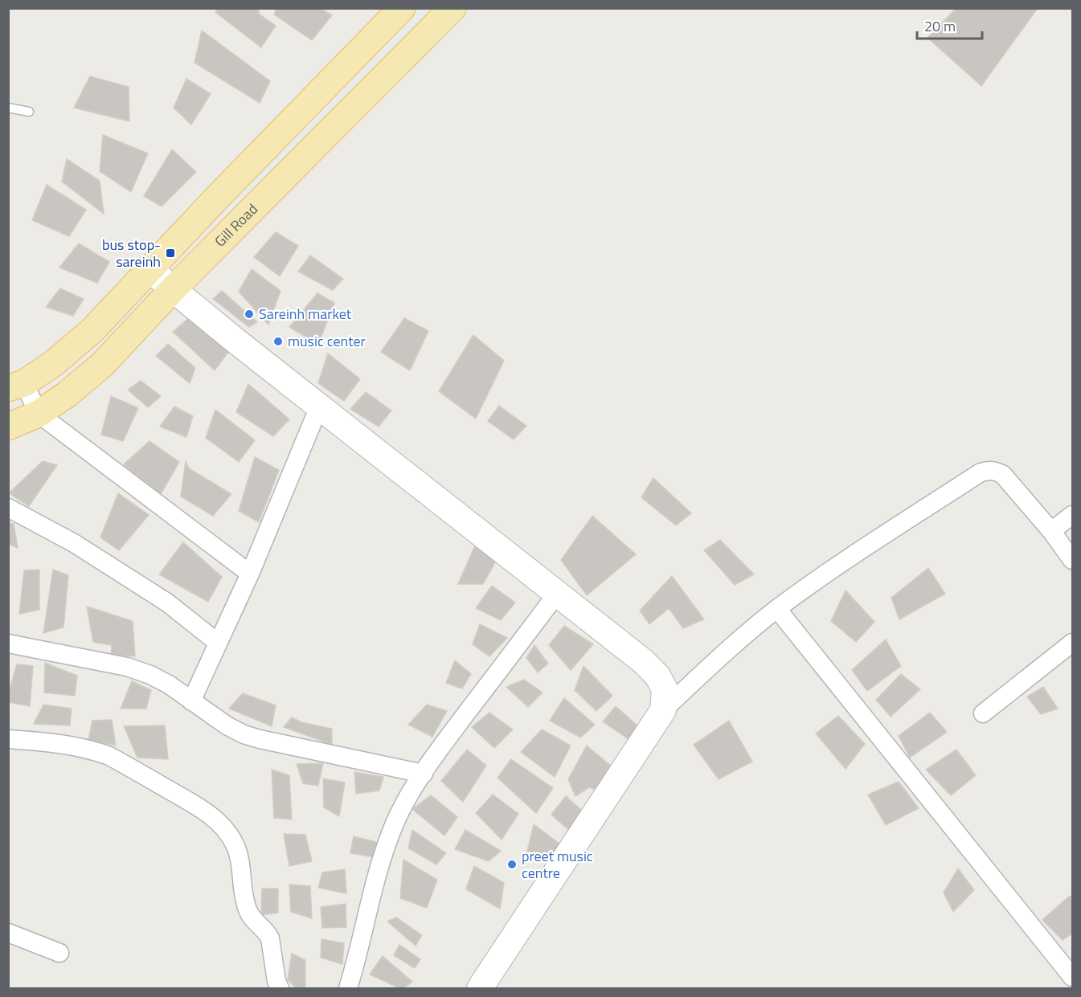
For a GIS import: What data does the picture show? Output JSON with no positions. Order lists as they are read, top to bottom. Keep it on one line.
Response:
{"streets":{"main road":["Gill Road"]},"places":{"transit":["bus stop- sareinh"],"other":["Sareinh market","music center","preet music centre"]},"scale_bar":"20 m"}
